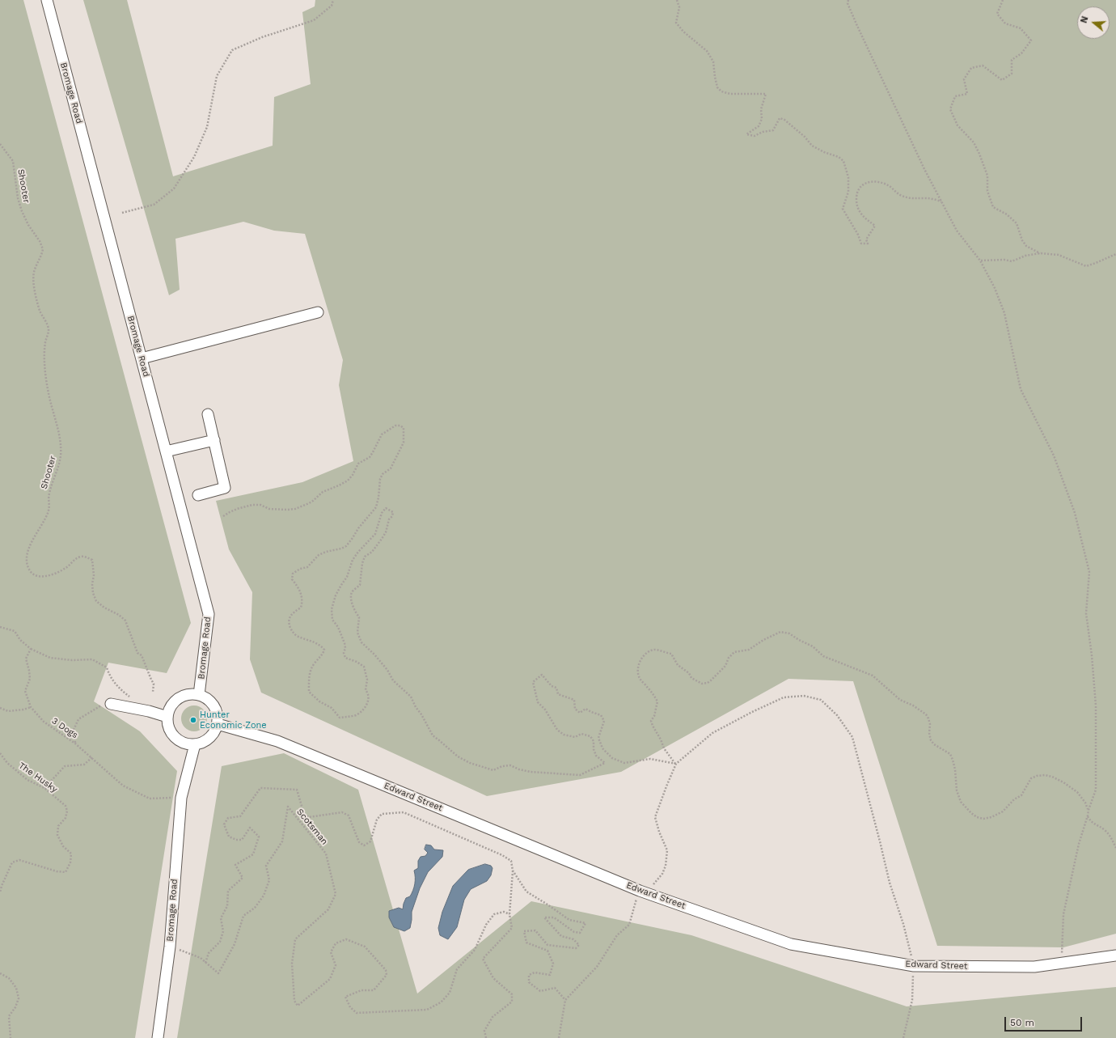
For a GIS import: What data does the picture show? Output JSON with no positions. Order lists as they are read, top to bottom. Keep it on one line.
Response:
{"streets":{"street":["Bromage Road","Edward Street"],"path":["Shooter","3 Dogs","The Husky","Scotsman"]},"crossings":[["Bromage Road","3 Dogs"],["Bromage Road","Edward Street"],["Bromage Road","Scotsman"]],"places":["Hunter Economic Zone"],"scale_bar":"50 m","north":"left"}
